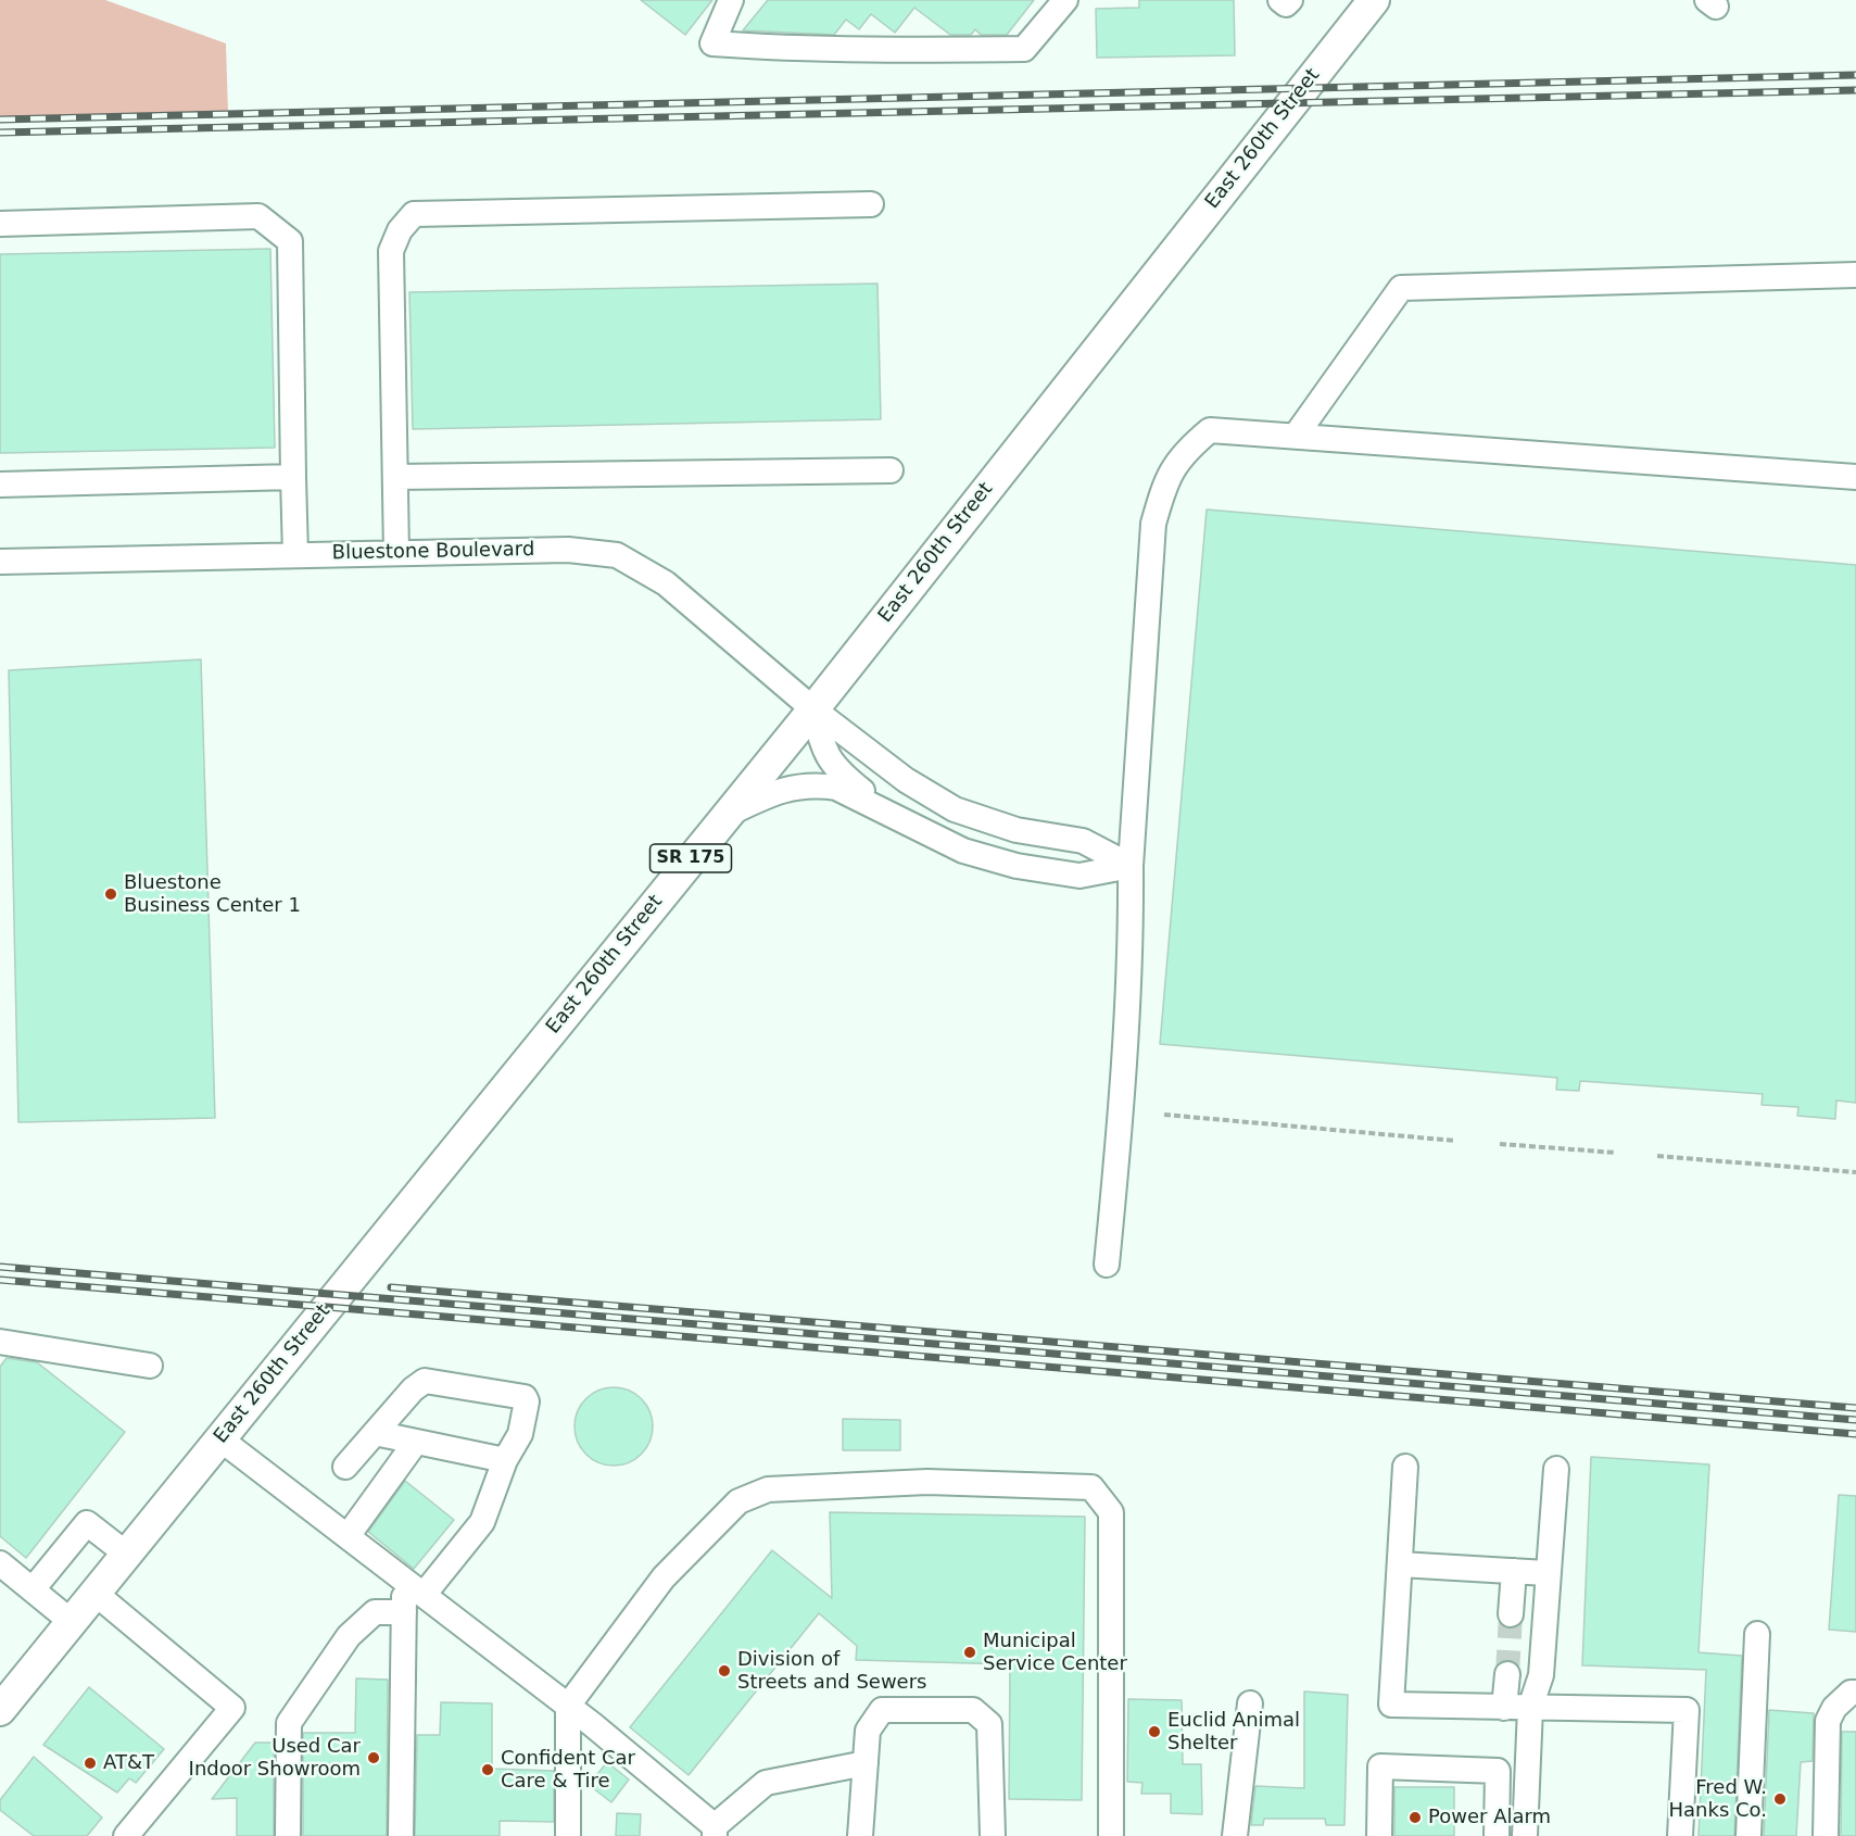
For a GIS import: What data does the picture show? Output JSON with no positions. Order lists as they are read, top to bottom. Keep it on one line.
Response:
{"streets":{"main road":["East 260th Street","SR 175"],"street":["Bluestone Boulevard"]},"crossings":[["East 260th Street","Bluestone Boulevard"]],"places":["Bluestone Business Center 1","Municipal Service Center","Division of Streets and Sewers","Euclid Animal Shelter","Used Car Indoor Showroom","AT&T","Confident Car Care & Tire","Fred W. Hanks Co.","Power Alarm"]}
